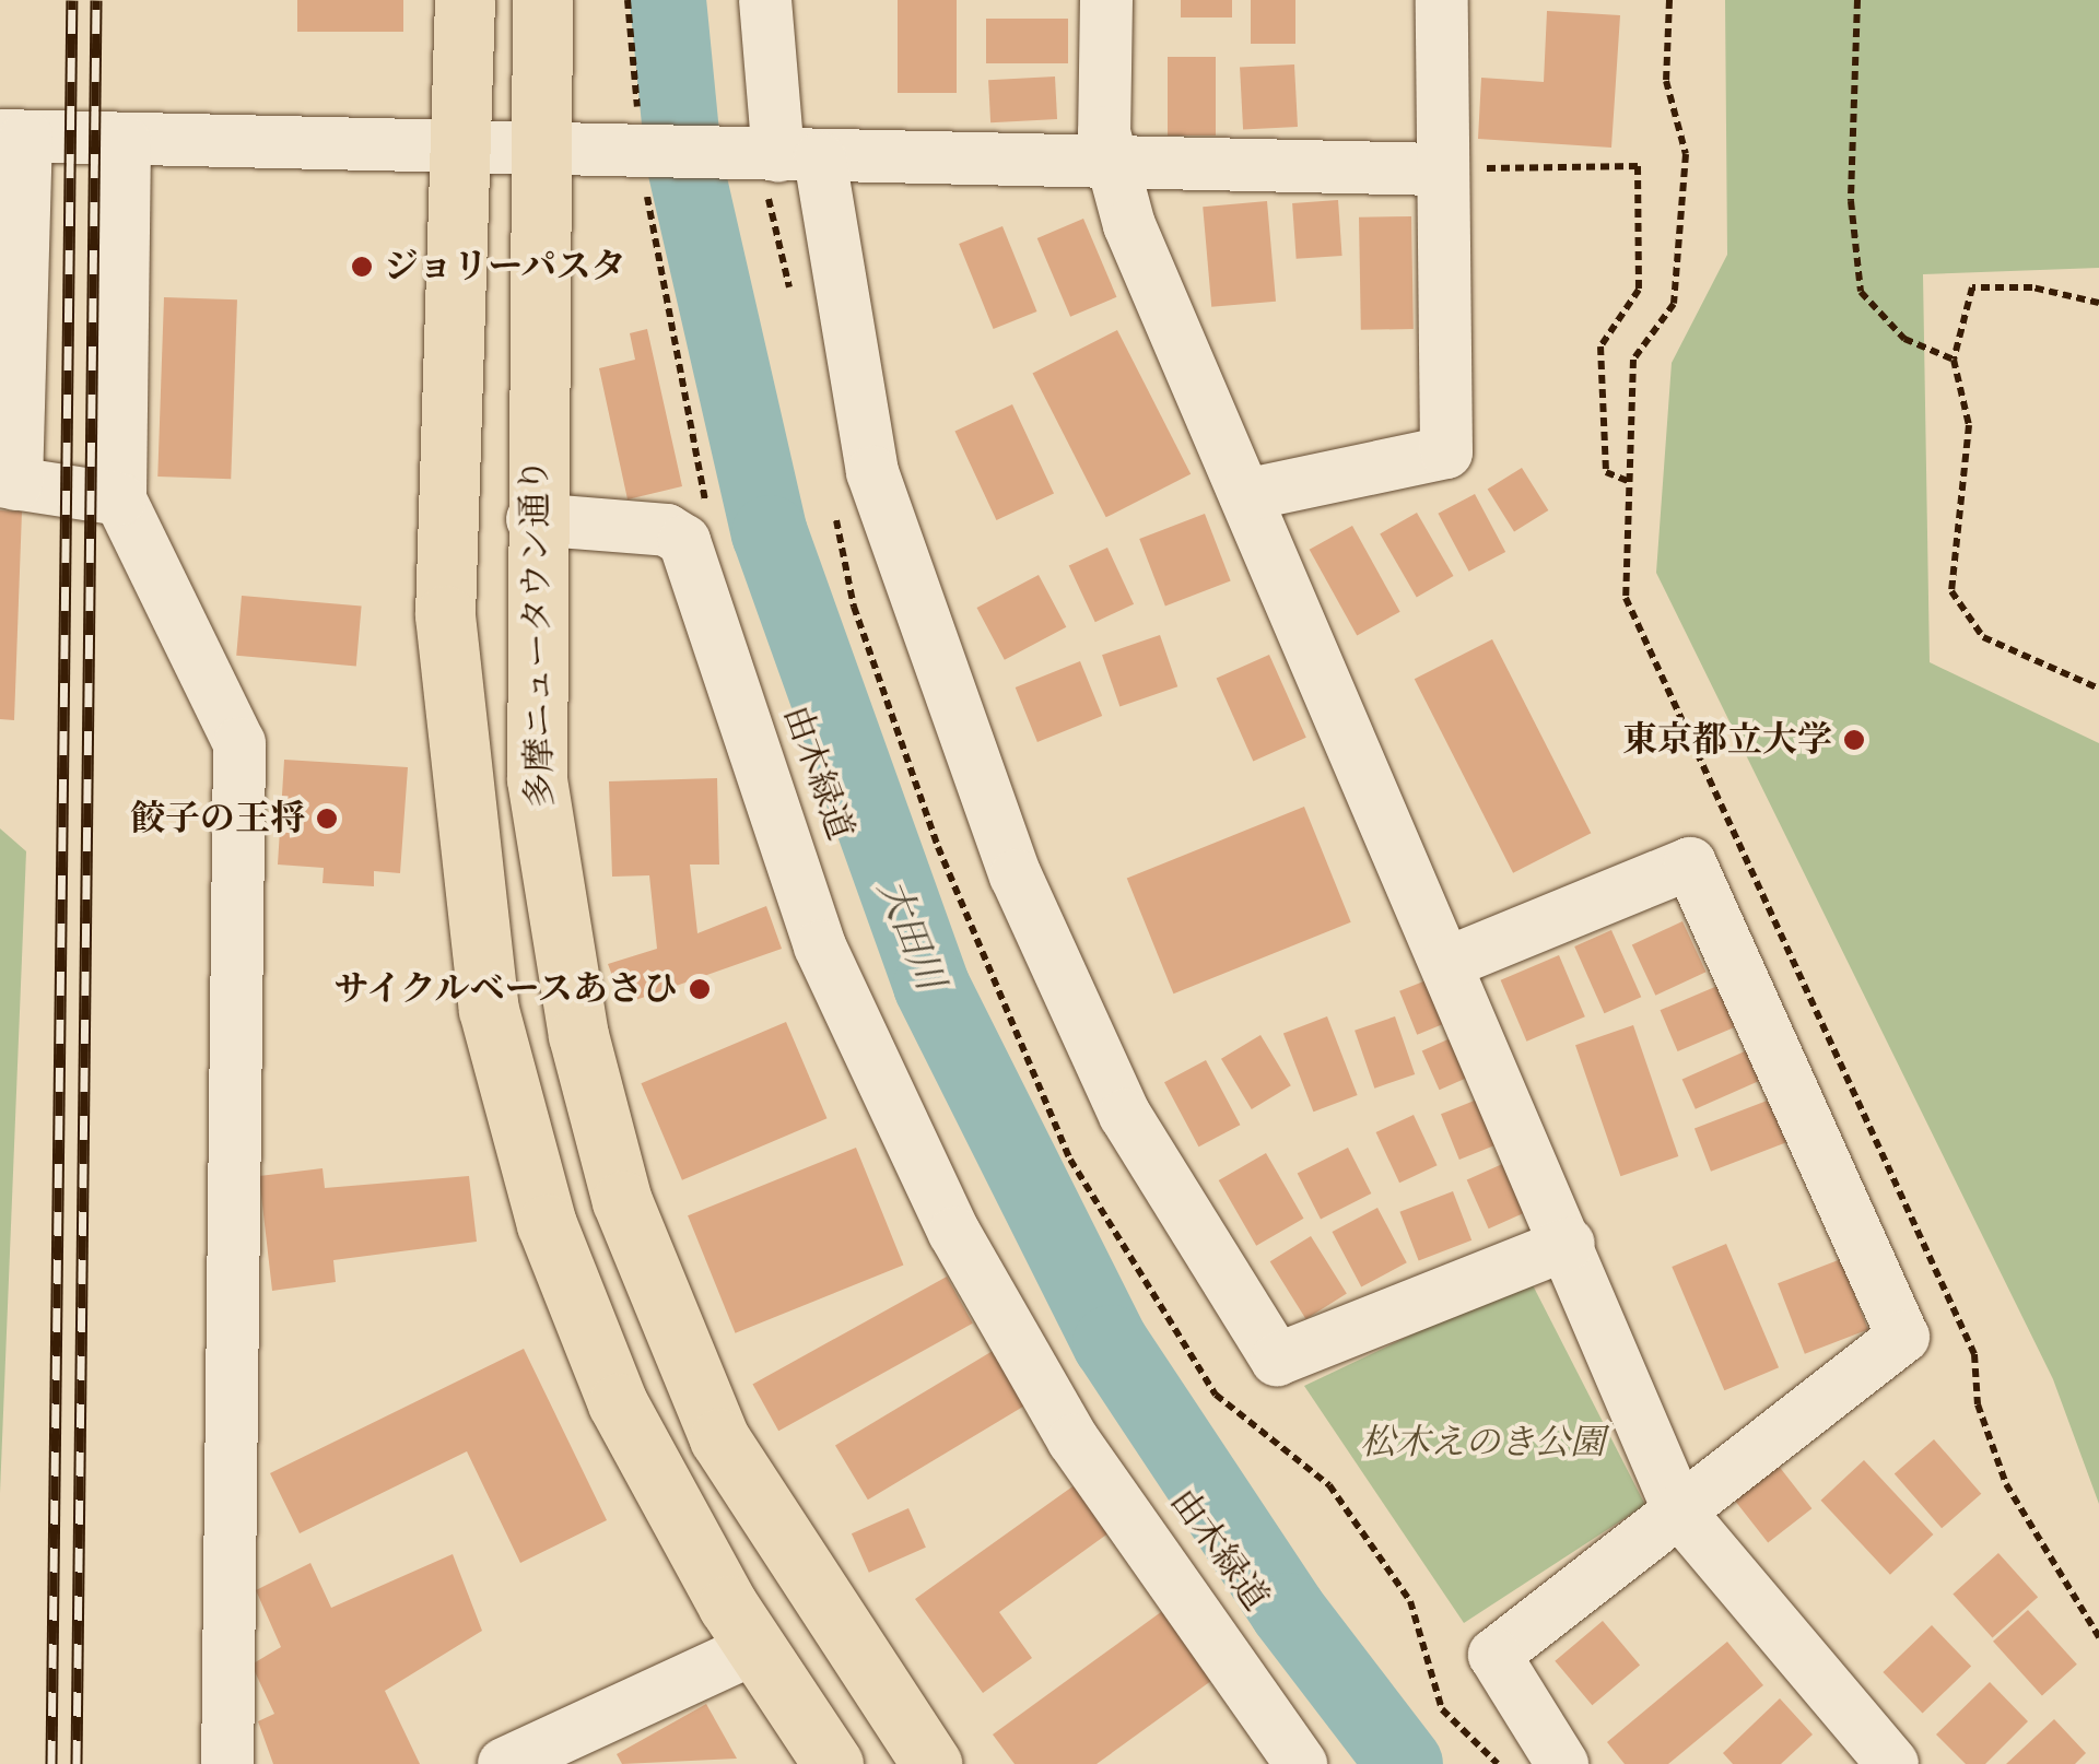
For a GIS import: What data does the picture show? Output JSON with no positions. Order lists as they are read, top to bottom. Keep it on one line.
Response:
{"streets":{"main road":["多摩ニュータウン通り"]},"water":["大田川"],"parks":["松木えのき公園"],"places":["ジョリーパスタ","東京都立大学","餃子の王将","サイクルベースあさひ"]}
